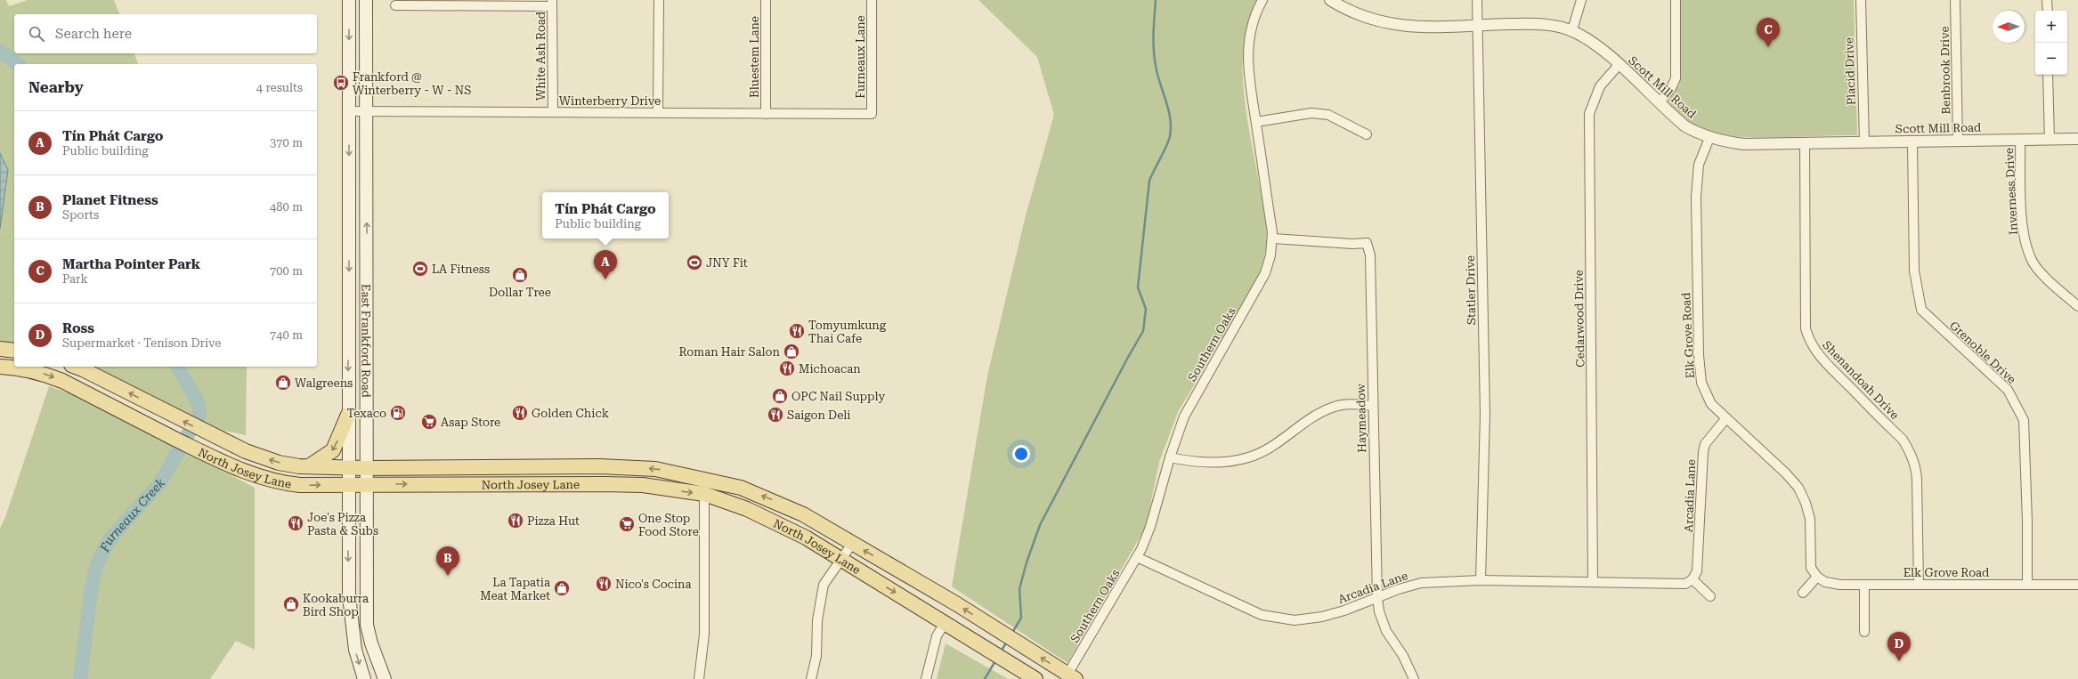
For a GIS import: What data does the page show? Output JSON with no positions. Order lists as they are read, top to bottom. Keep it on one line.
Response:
{"streets":{"main road":["East Frankford Road","North Josey Lane"],"street":["White Ash Road","Bluestem Lane","Furneaux Lane","Benbrook Drive","Placid Drive","Scott Mill Road","Winterberry Drive","Inverness Drive","Statler Drive","Cedarwood Drive","Elk Grove Road","Southern Oaks","Grenoble Drive","Shenandoah Drive","Haymeadow","Arcadia Lane"]},"crossings":[["White Ash Road","Winterberry Drive"],["Bluestem Lane","Winterberry Drive"],["Furneaux Lane","Winterberry Drive"],["Benbrook Drive","Scott Mill Road"],["Placid Drive","Scott Mill Road"],["Scott Mill Road","Inverness Drive"],["Scott Mill Road","Statler Drive"],["Scott Mill Road","Cedarwood Drive"],["Scott Mill Road","Elk Grove Road"],["Scott Mill Road","Grenoble Drive"],["Scott Mill Road","Shenandoah Drive"],["Winterberry Drive","East Frankford Road"],["Statler Drive","Arcadia Lane"],["Cedarwood Drive","Arcadia Lane"],["Elk Grove Road","Grenoble Drive"],["Elk Grove Road","Shenandoah Drive"],["Elk Grove Road","Arcadia Lane"],["East Frankford Road","North Josey Lane"],["Southern Oaks","Haymeadow"],["Southern Oaks","North Josey Lane"],["Southern Oaks","Arcadia Lane"],["Haymeadow","Arcadia Lane"]],"water":["Furneaux Creek"],"places":{"bus stop":["Frankford @ Winterberry - W - NS"],"sports":["JNY Fit","LA Fitness"],"shop":["Dollar Tree","Roman Hair Salon","Walgreens","OPC Nail Supply","La Tapatia Meat Market","Kookaburra Bird Shop"],"restaurant":["Tomyumkung Thai Cafe","Michoacan","Golden Chick","Saigon Deli","Pizza Hut","Joe's Pizza Pasta & Subs","Nico's Cocina"],"fuel station":["Texaco"],"supermarket":["Asap Store","One Stop Food Store"]},"north":"left","page":{"map_buttons":["+","−"],"search":"Search here","pins":["C","A","B","D"],"heading":["Nearby","4 results"],"list":[{"mark":"A","name":"Tín Phát Cargo","note":"Public building","value":"370 m"},{"mark":"B","name":"Planet Fitness","note":"Sports","value":"480 m"},{"mark":"C","name":"Martha Pointer Park","note":"Park","value":"700 m"},{"mark":"D","name":"Ross","note":"Supermarket · Tenison Drive","value":"740 m"}],"popup":["Tín Phát Cargo","Public building"]}}
